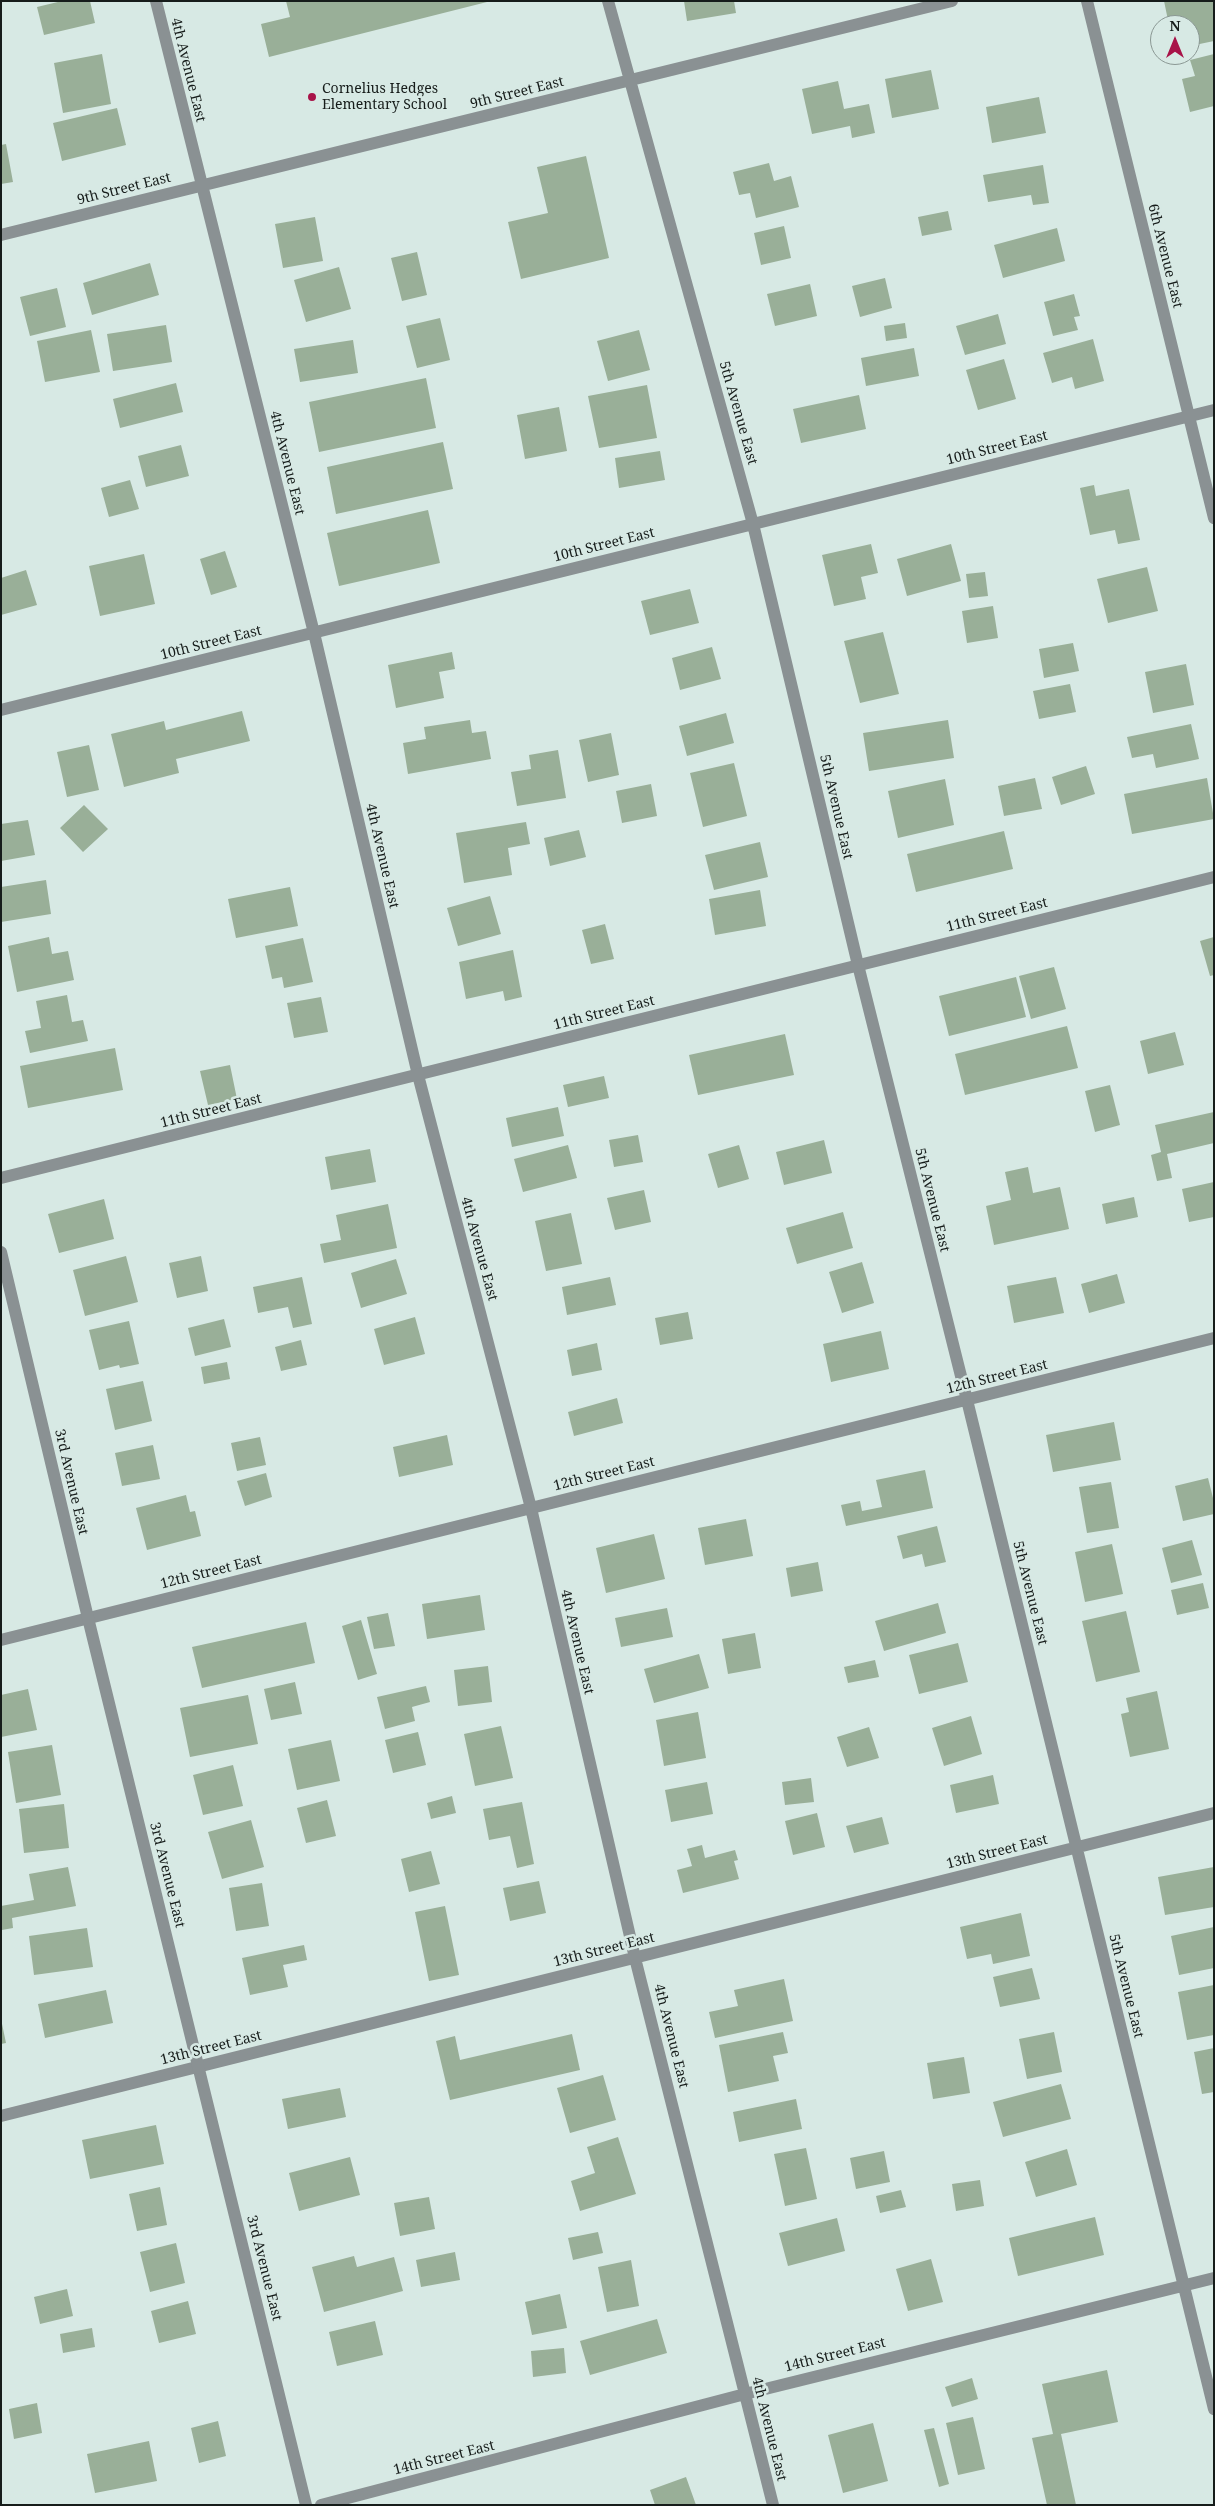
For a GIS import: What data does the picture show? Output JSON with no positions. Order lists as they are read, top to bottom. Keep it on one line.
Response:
{"streets":{"street":["4th Avenue East","9th Street East","6th Avenue East","5th Avenue East","10th Street East","11th Street East","12th Street East","3rd Avenue East","13th Street East","14th Street East"]},"crossings":[["4th Avenue East","9th Street East"],["4th Avenue East","10th Street East"],["4th Avenue East","11th Street East"],["4th Avenue East","12th Street East"],["4th Avenue East","13th Street East"],["4th Avenue East","14th Street East"],["9th Street East","5th Avenue East"],["6th Avenue East","10th Street East"],["5th Avenue East","10th Street East"],["5th Avenue East","11th Street East"],["5th Avenue East","12th Street East"],["5th Avenue East","13th Street East"],["5th Avenue East","14th Street East"],["12th Street East","3rd Avenue East"],["3rd Avenue East","13th Street East"]],"places":["Cornelius Hedges Elementary School"],"north":"top"}
